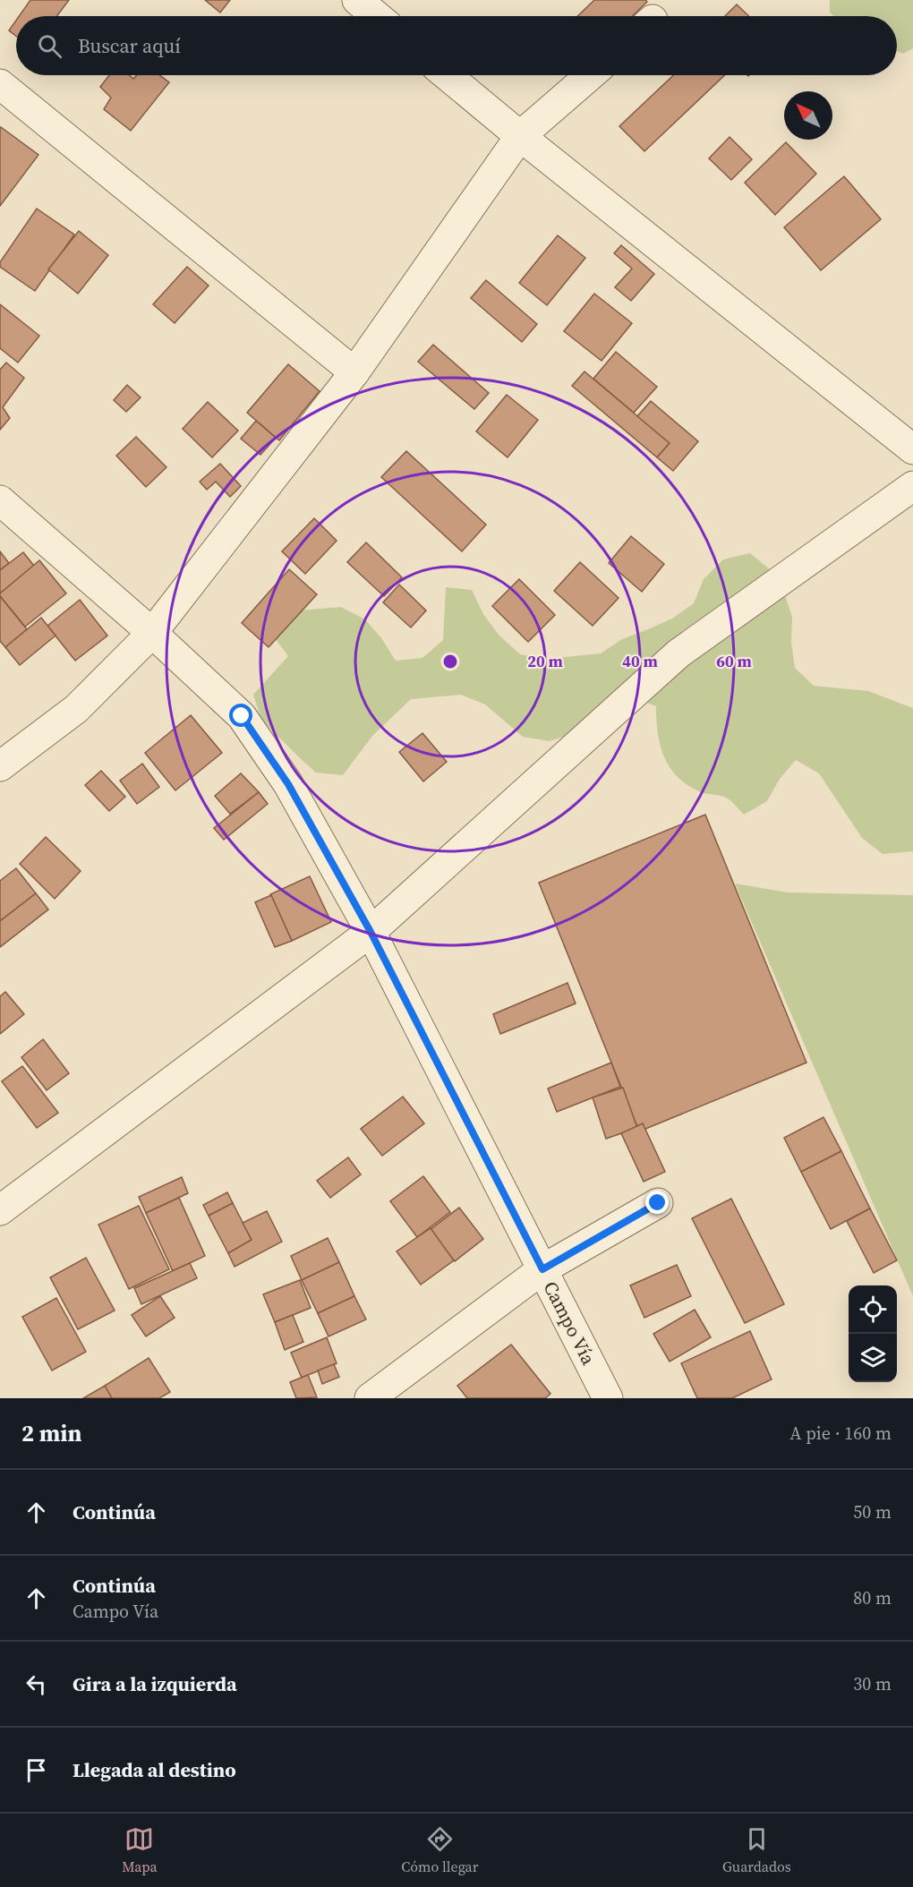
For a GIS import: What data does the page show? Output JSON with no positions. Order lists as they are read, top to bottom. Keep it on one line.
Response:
{"streets":{"street":["Campo Vía"]},"north":"top left","page":{"search":"Buscar aquí","heading":["2 min","A pie · 160 m"],"list":[["Continúa","50 m"],["Continúa","Campo Vía","80 m"],["Gira a la izquierda","30 m"],"Llegada al destino"],"nav":["Mapa","Cómo llegar","Guardados"]},"rings":["20 m","40 m","60 m"]}
